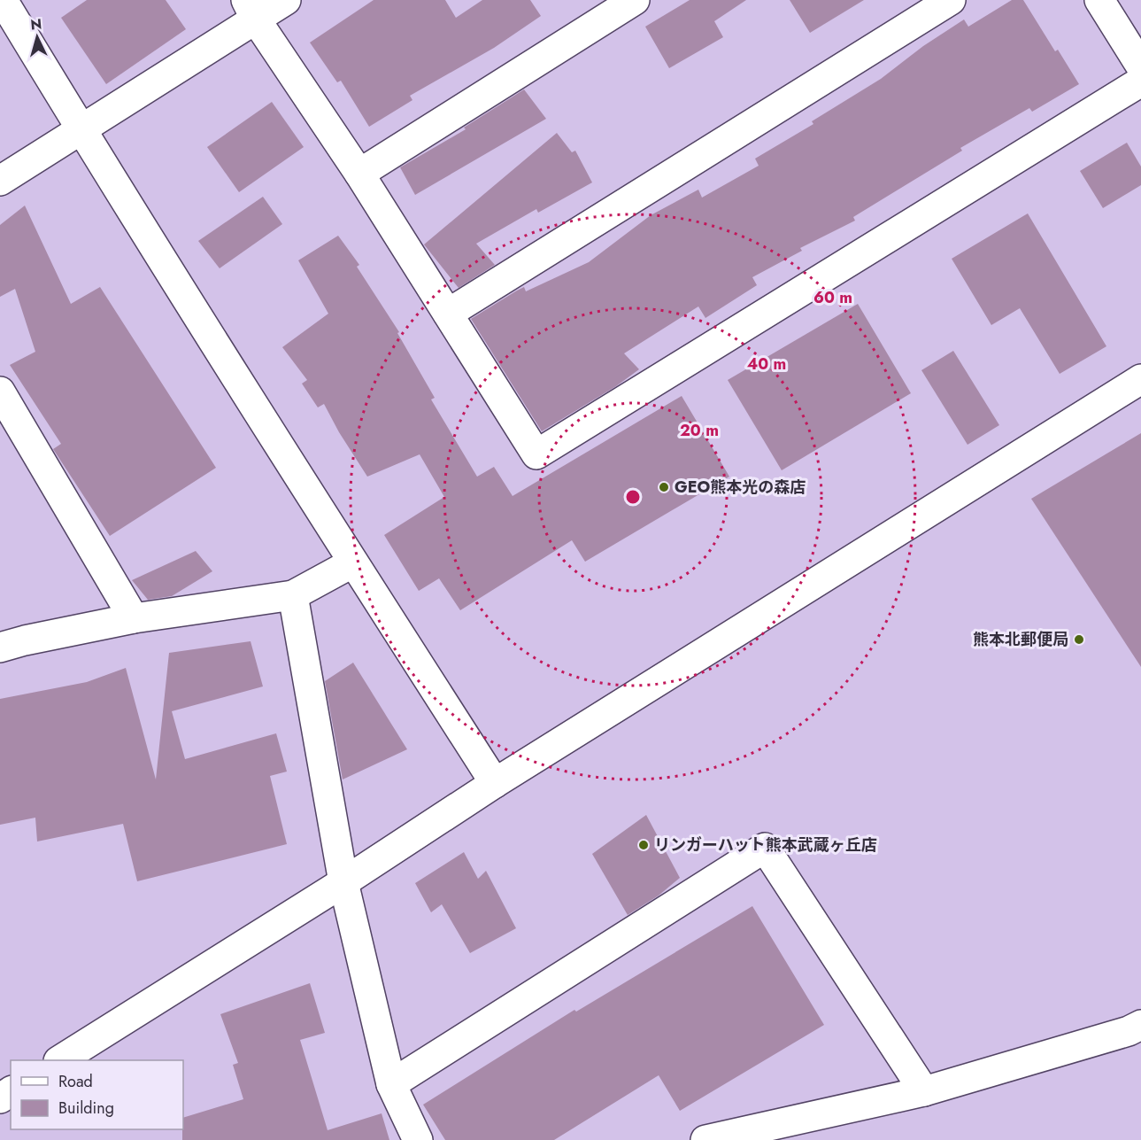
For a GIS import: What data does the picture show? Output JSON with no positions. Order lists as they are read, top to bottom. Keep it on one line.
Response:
{"places":["GEO熊本光の森店","熊本北郵便局","リンガーハット熊本武蔵ヶ丘店"],"legend":["Road","Building"],"north":"top","rings":["60 m","40 m","20 m"]}
